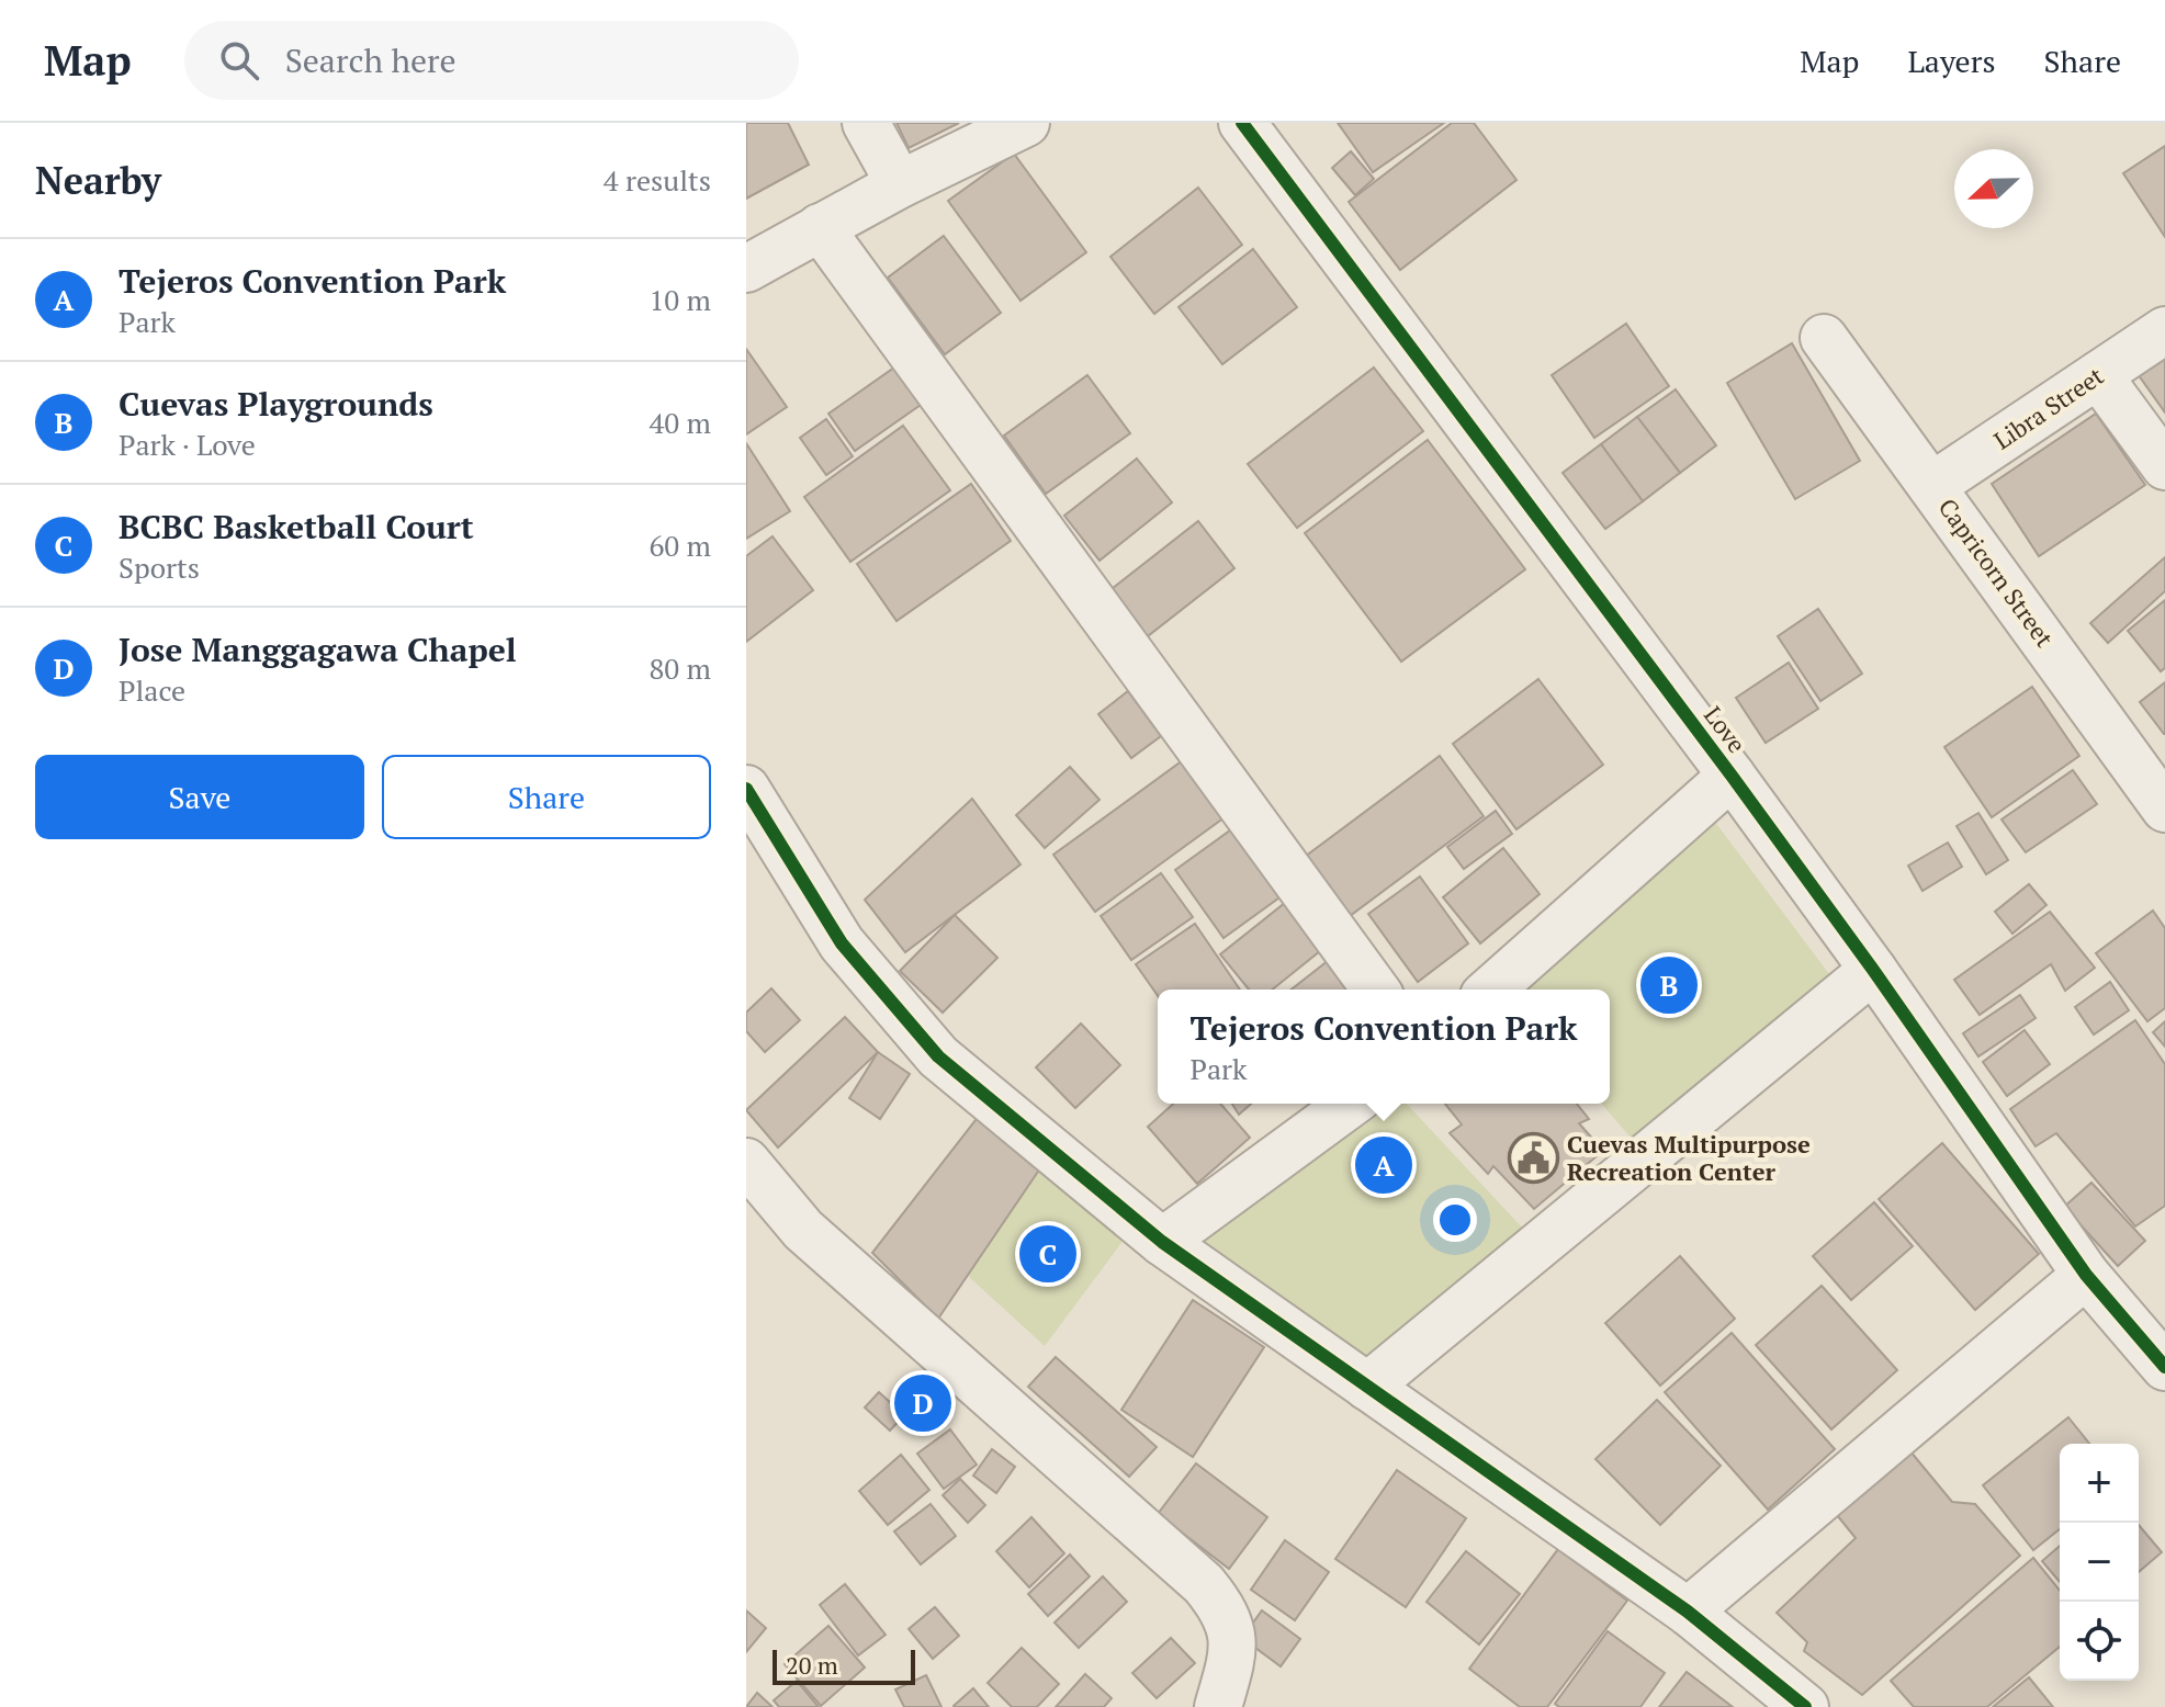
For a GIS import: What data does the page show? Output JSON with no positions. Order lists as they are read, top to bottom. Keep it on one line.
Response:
{"streets":{"street":["Libra Street","Capricorn Street","Love"]},"crossings":[["Libra Street","Capricorn Street"]],"places":{"public building":["Cuevas Multipurpose Recreation Center"]},"scale_bar":"20 m","north":"left","page":{"header":"Map","search":"Search here","nav":["Map","Layers","Share"],"heading":["Nearby","4 results"],"list":[{"mark":"A","name":"Tejeros Convention Park","note":"Park","value":"10 m"},{"mark":"B","name":"Cuevas Playgrounds","note":"Park · Love","value":"40 m"},{"mark":"C","name":"BCBC Basketball Court","note":"Sports","value":"60 m"},{"mark":"D","name":"Jose Manggagawa Chapel","note":"Place","value":"80 m"}],"buttons":["Save","Share"],"pins":["B","A","C","D"],"popup":["Tejeros Convention Park","Park"],"map_buttons":["+","−"],"scale":"20 m"}}
